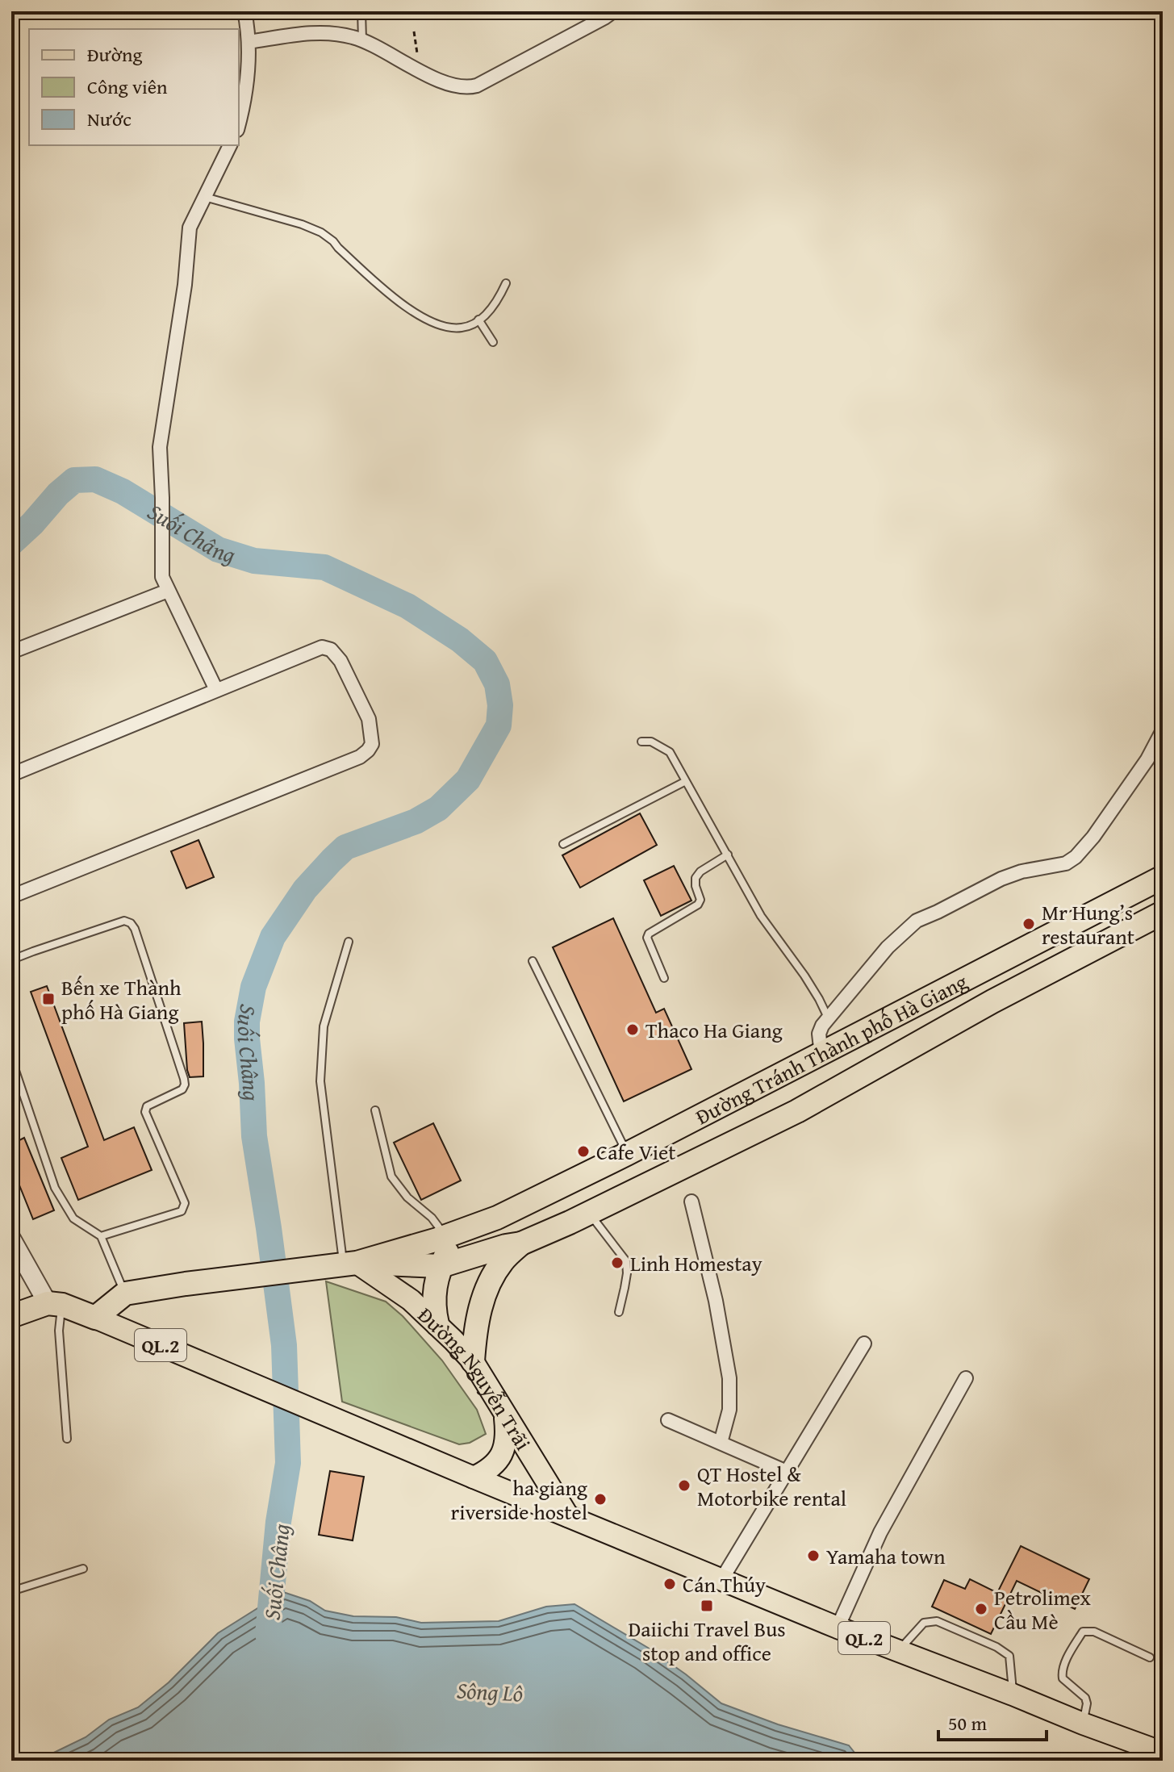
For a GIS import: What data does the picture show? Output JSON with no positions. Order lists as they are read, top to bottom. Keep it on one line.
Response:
{"streets":{"highway":["Đường Tránh Thành phố Hà Giang","QL.2"],"main road":["Đường Nguyễn Trãi"]},"crossings":[["Đường Tránh Thành phố Hà Giang","Đường Nguyễn Trãi"],["QL.2","Đường Nguyễn Trãi"]],"water":["Suối Châng","Sông Lô"],"places":{"other":["Mr Hung’s restaurant","Thaco Ha Giang","Cafe Viet","Linh Homestay","QT Hostel & Motorbike rental","ha giang riverside hostel","Yamaha town","Cán Thúy","Petrolimex Cầu Mè"],"transit":["Bến xe Thành phố Hà Giang","Daiichi Travel Bus stop and office"]},"legend":["Đường","Công viên","Nước"],"scale_bar":"50 m"}
